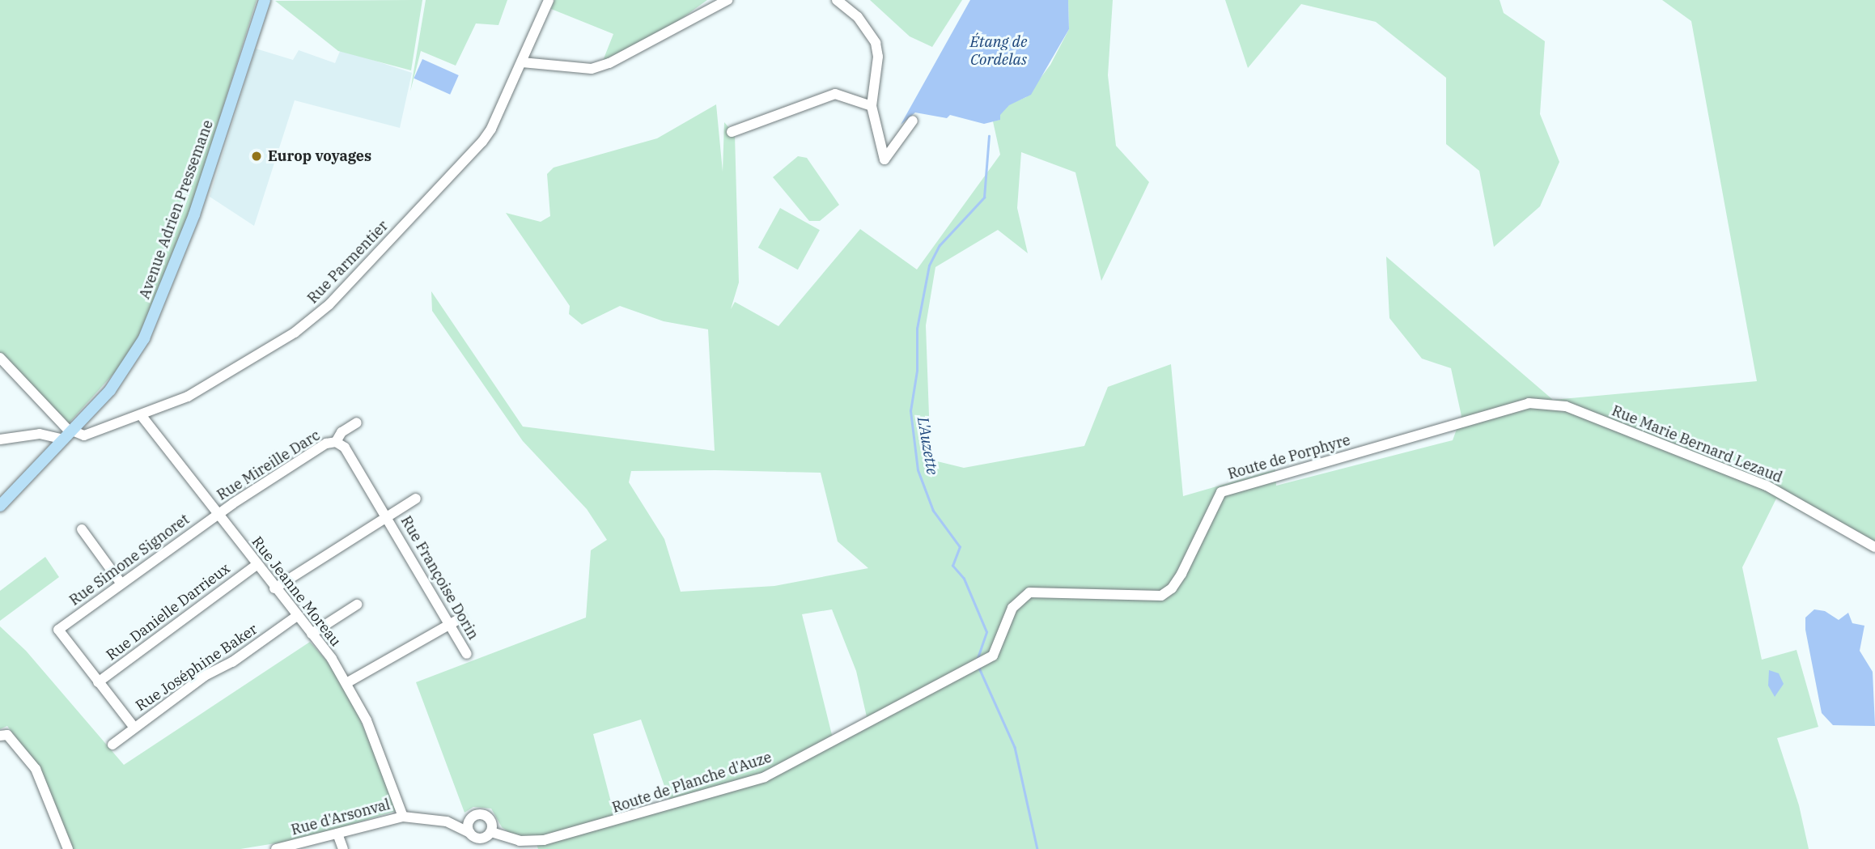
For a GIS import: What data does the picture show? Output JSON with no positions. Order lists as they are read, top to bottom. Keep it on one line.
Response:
{"streets":{"main road":["Avenue Adrien Pressemane"],"street":["Rue Parmentier","Rue Marie Bernard Lezaud","Route de Porphyre","Rue Mireille Darc","Rue Simone Signoret","Rue Françoise Dorin","Rue Jeanne Moreau","Rue Danielle Darrieux","Rue Joséphine Baker","Route de Planche d'Auze","Rue d'Arsonval"]},"crossings":[["Avenue Adrien Pressemane","Rue Parmentier"],["Rue Parmentier","Rue Jeanne Moreau"],["Rue Marie Bernard Lezaud","Route de Porphyre"],["Route de Porphyre","Route de Planche d'Auze"],["Rue Mireille Darc","Rue Simone Signoret"],["Rue Mireille Darc","Rue Françoise Dorin"],["Rue Mireille Darc","Rue Jeanne Moreau"],["Rue Simone Signoret","Rue Jeanne Moreau"],["Rue Simone Signoret","Rue Danielle Darrieux"],["Rue Jeanne Moreau","Rue Danielle Darrieux"],["Rue Jeanne Moreau","Rue Joséphine Baker"],["Rue Jeanne Moreau","Rue d'Arsonval"],["Route de Planche d'Auze","Rue d'Arsonval"]],"water":["Étang de Cordelas","L'Auzette"],"places":["Europ voyages"]}
